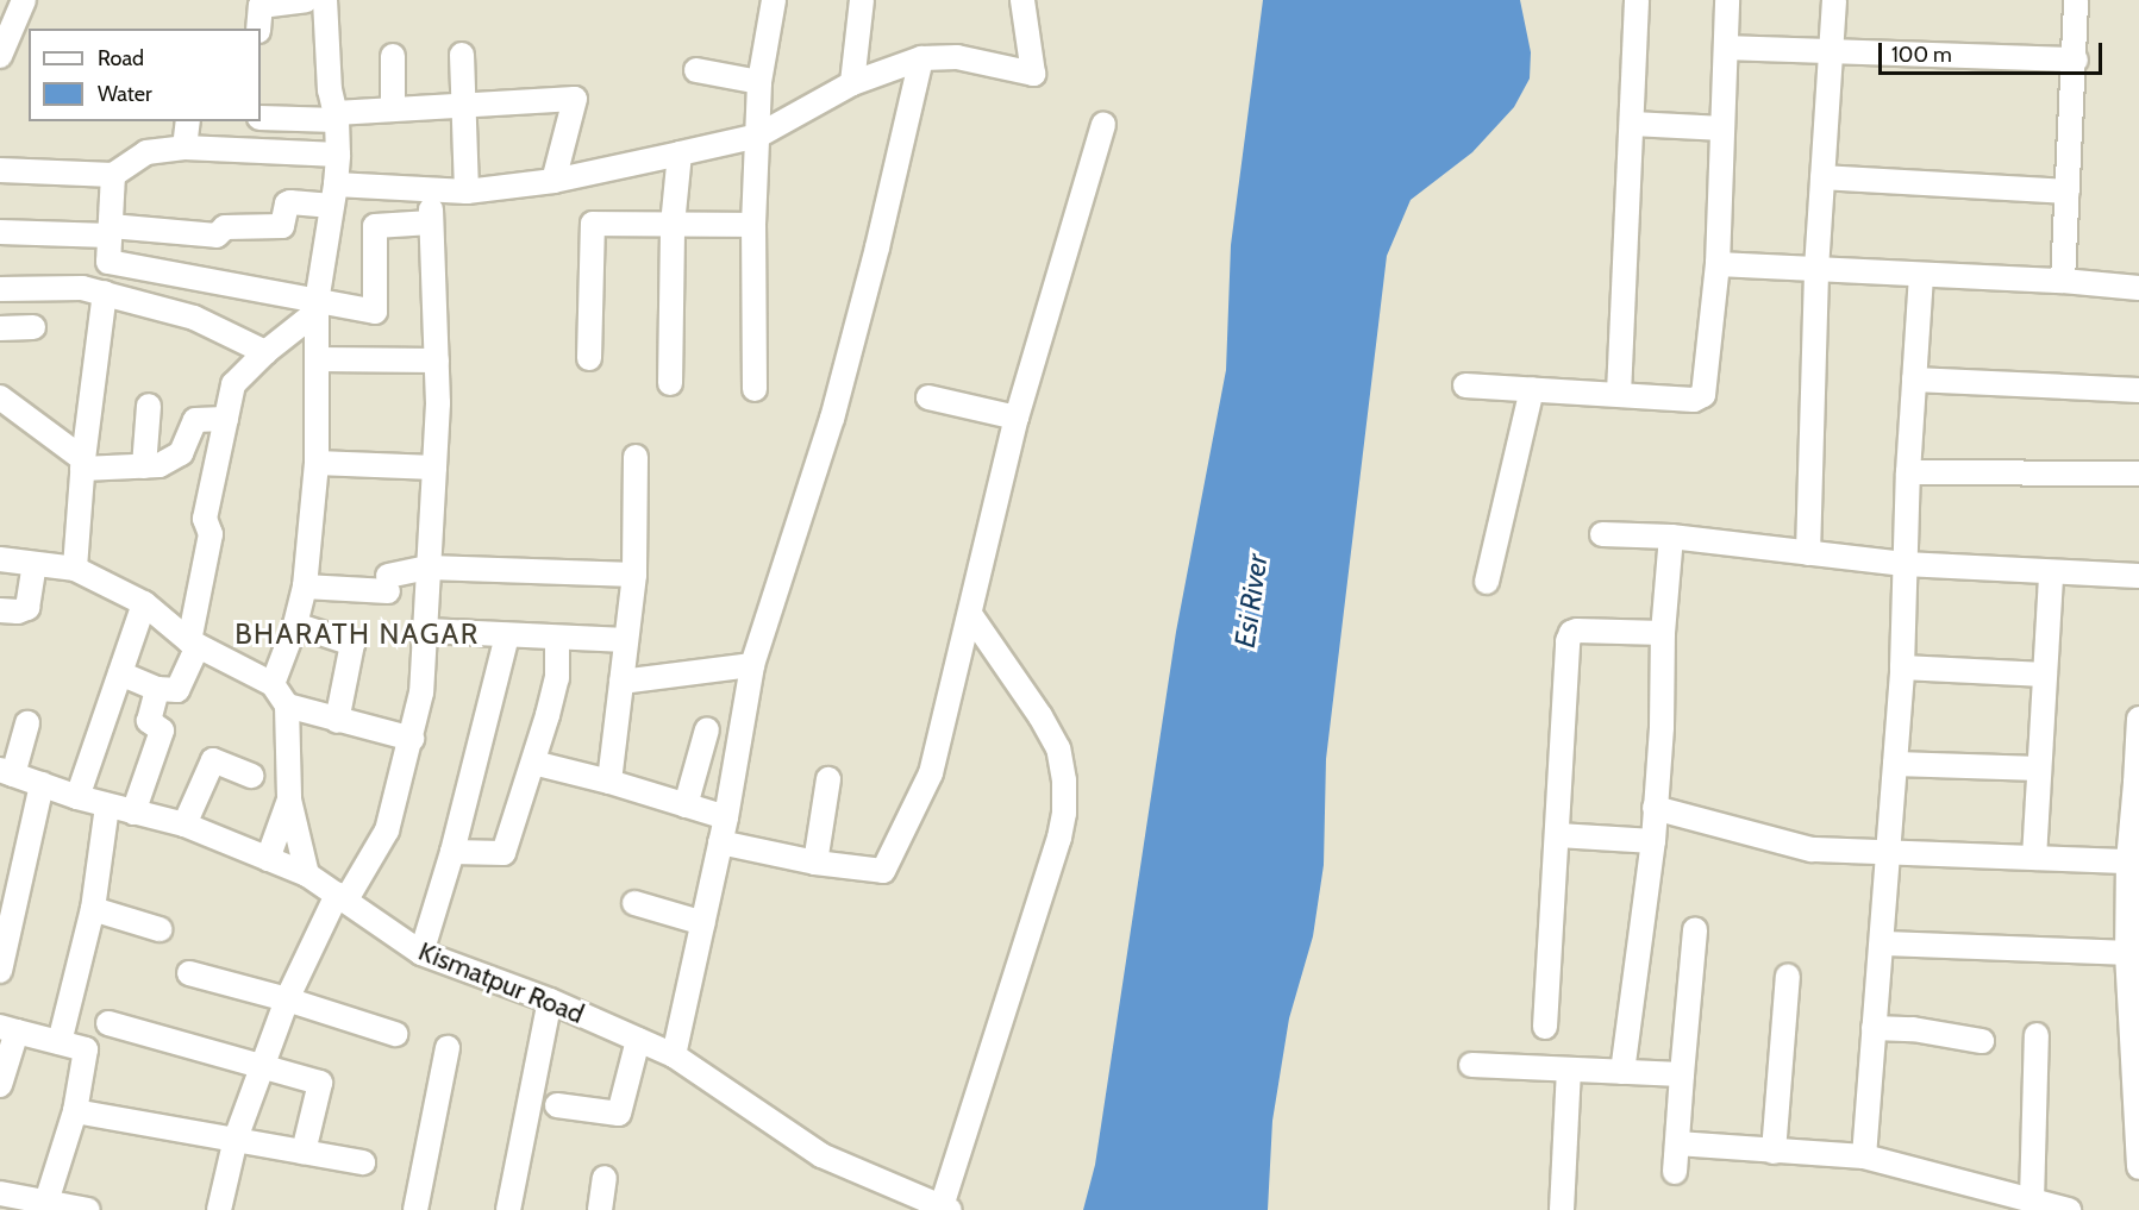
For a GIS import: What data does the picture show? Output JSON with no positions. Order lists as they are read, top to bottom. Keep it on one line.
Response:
{"streets":{"street":["Kismatpur Road"]},"districts":["BHARATH NAGAR"],"water":["Esi River"],"legend":["Road","Water"],"scale_bar":"100 m"}
